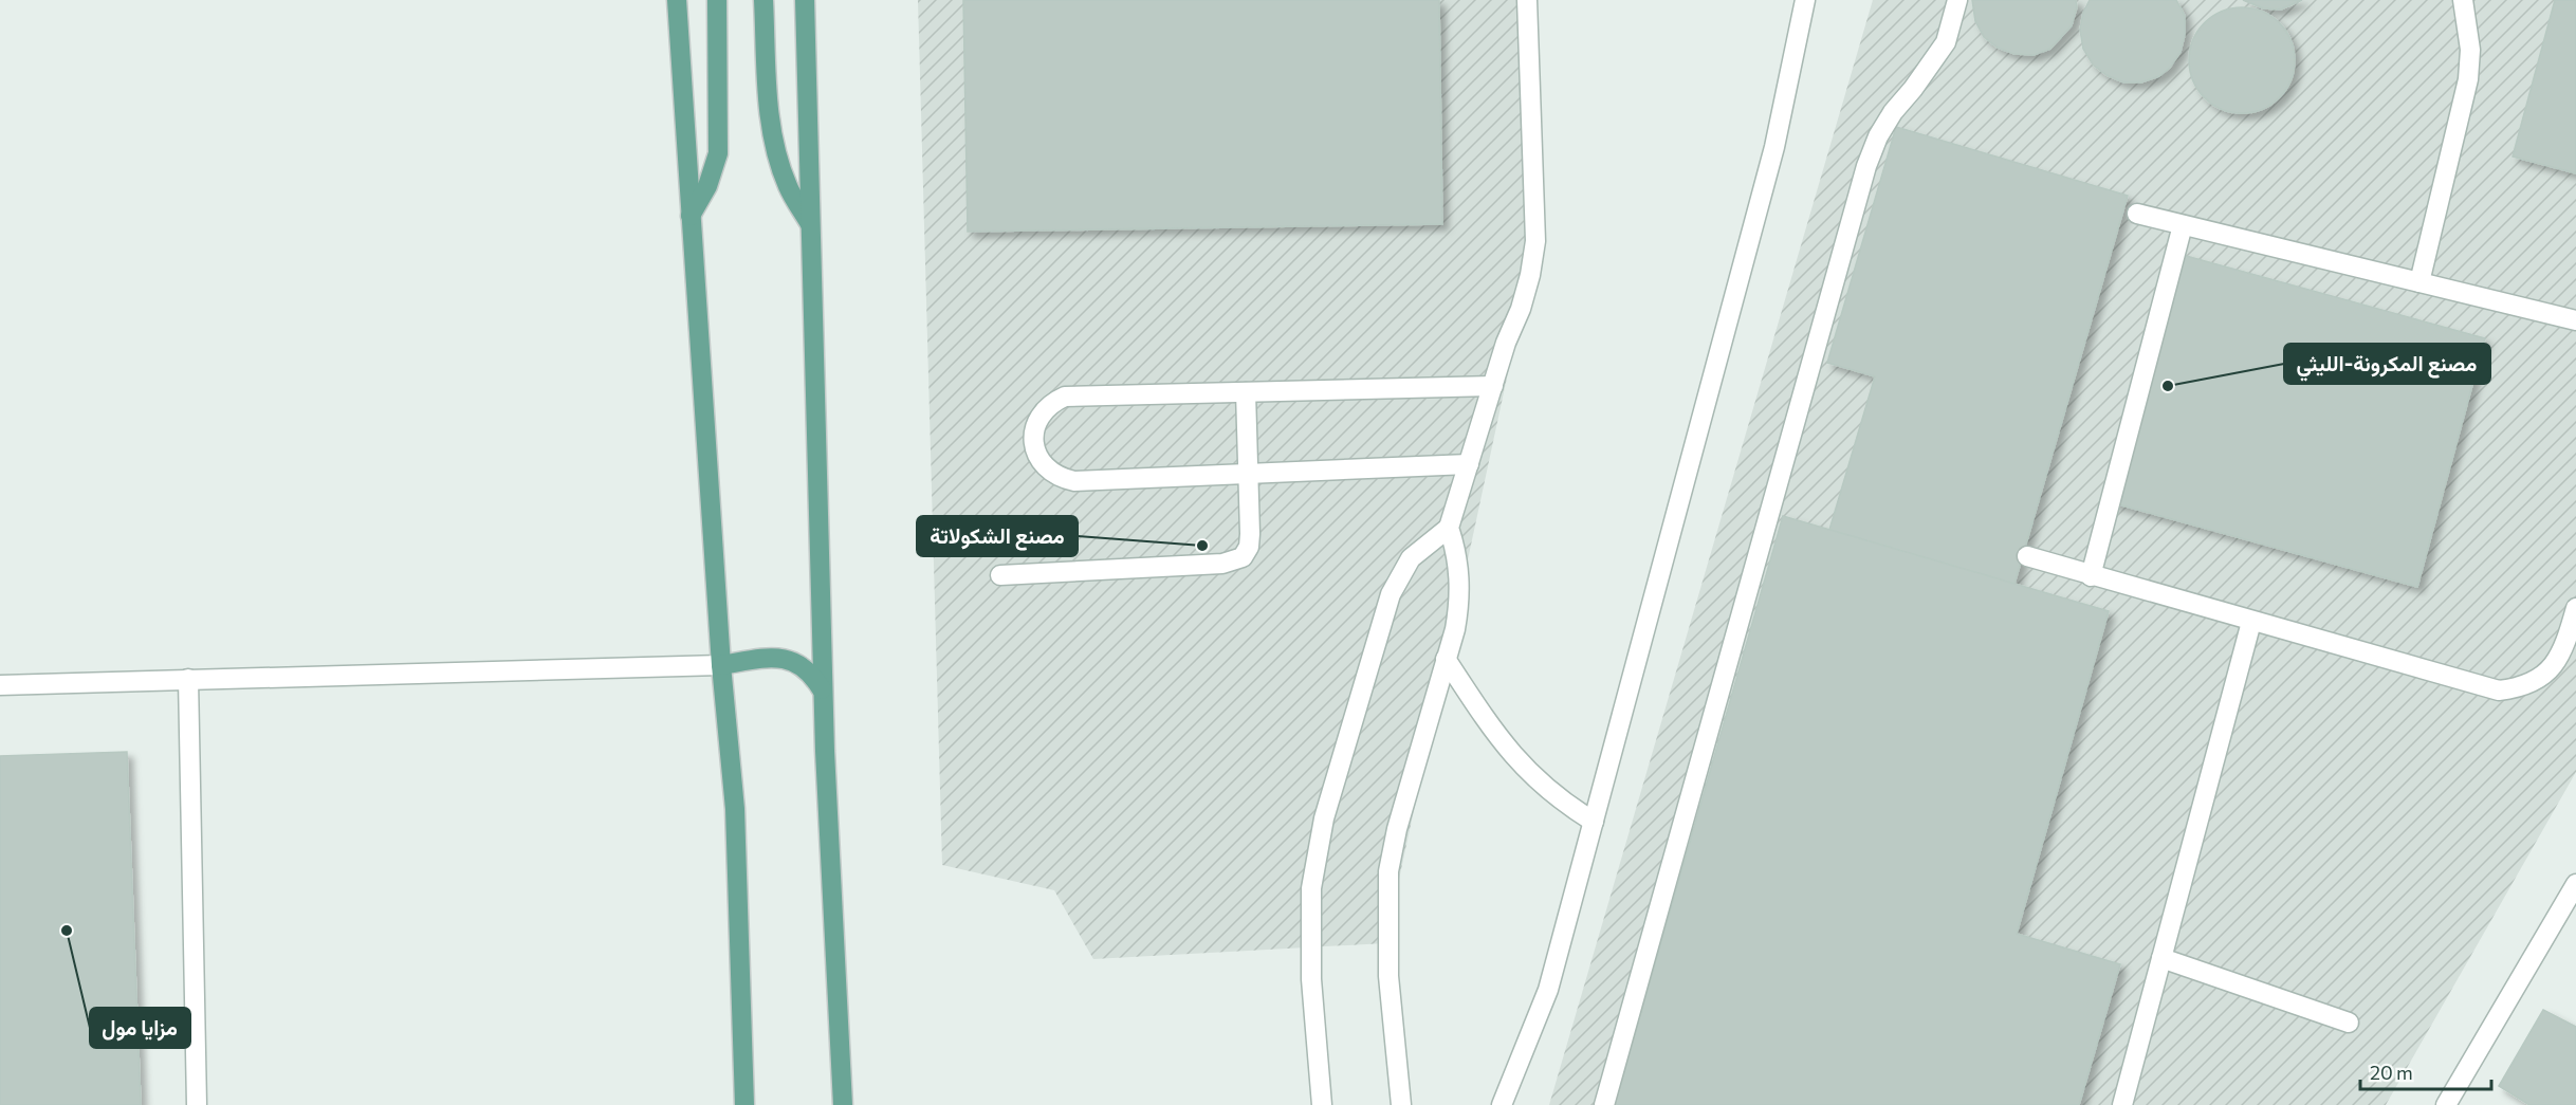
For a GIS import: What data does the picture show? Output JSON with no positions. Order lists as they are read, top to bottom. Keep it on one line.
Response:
{"places":["مصنع المكرونة-الليثي","مصنع الشكولاتة","مزايا مول"],"scale_bar":"20 m"}
